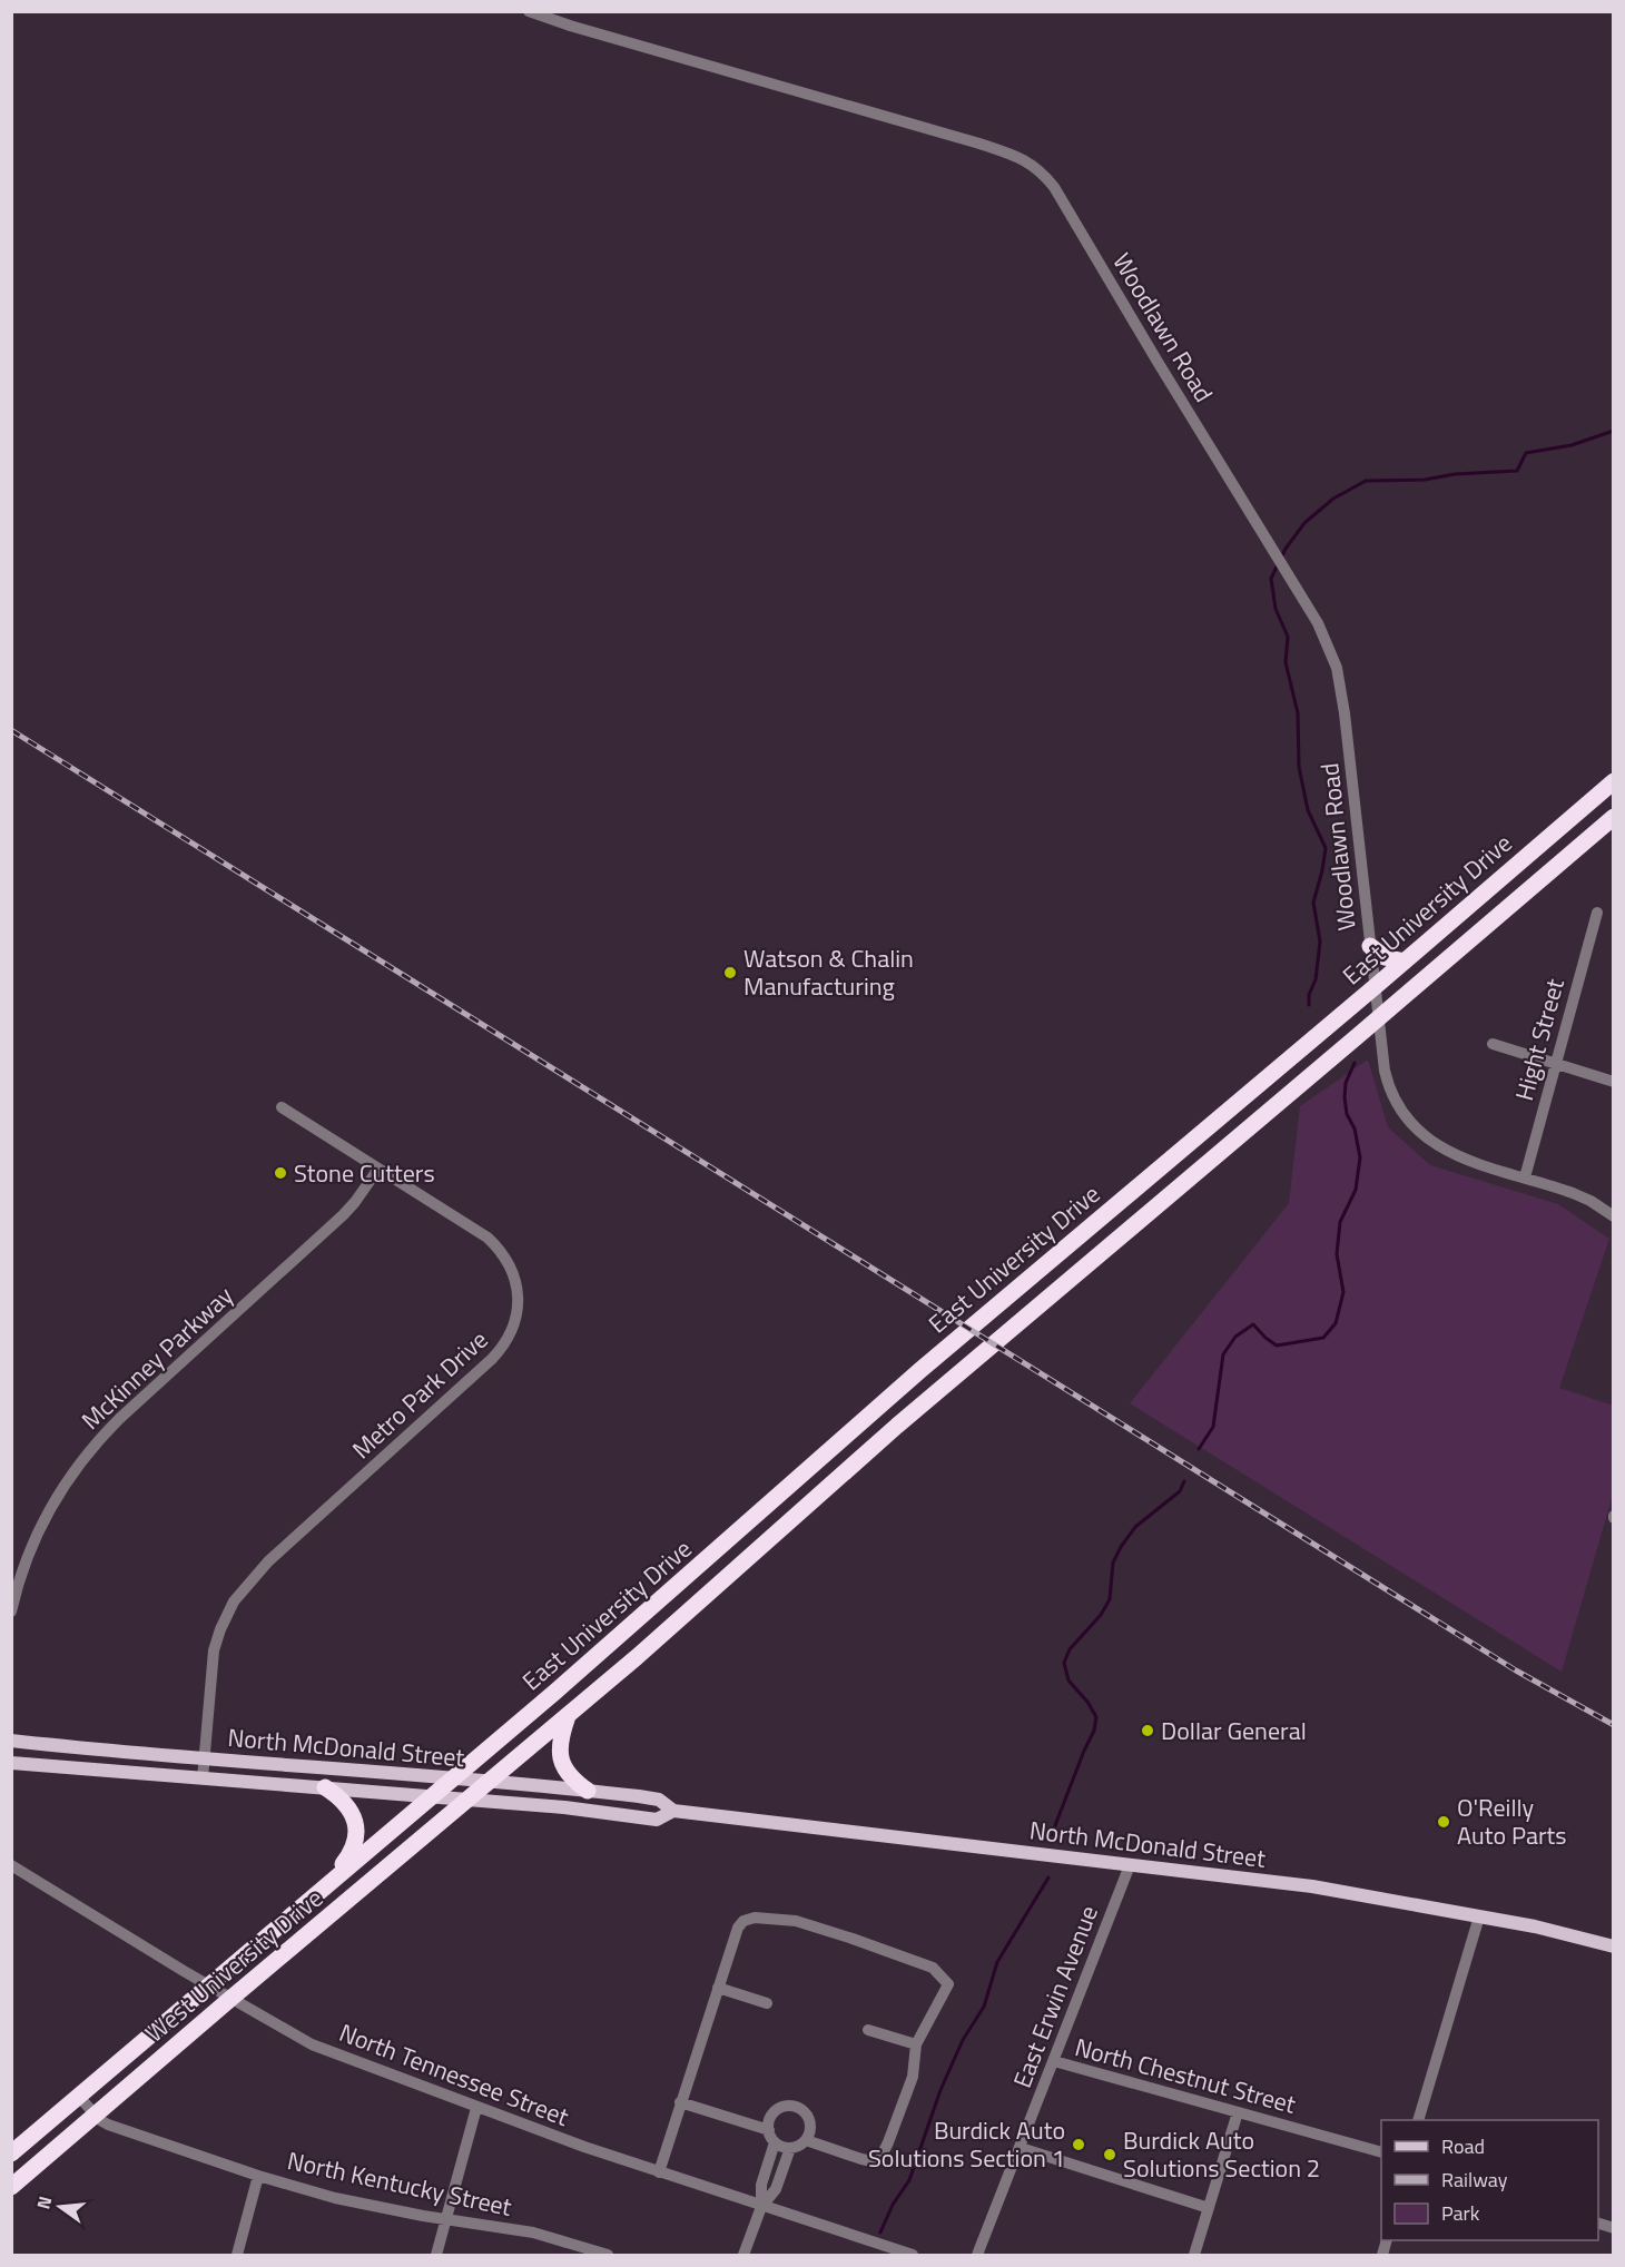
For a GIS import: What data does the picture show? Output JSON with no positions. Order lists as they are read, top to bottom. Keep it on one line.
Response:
{"streets":{"highway":["East University Drive","West University Drive"],"main road":["North McDonald Street"],"street":["Woodlawn Road","Hight Street","McKinney Parkway","Metro Park Drive","East Erwin Avenue","North Tennessee Street","North Chestnut Street","North Kentucky Street"]},"crossings":[["Woodlawn Road","East University Drive"],["Woodlawn Road","Hight Street"],["East University Drive","North McDonald Street"],["East University Drive","West University Drive"],["McKinney Parkway","Metro Park Drive"],["Metro Park Drive","North McDonald Street"],["North McDonald Street","West University Drive"],["North McDonald Street","East Erwin Avenue"],["West University Drive","North Tennessee Street"],["West University Drive","North Kentucky Street"],["East Erwin Avenue","North Chestnut Street"]],"places":["Watson & Chalin Manufacturing","Stone Cutters","Dollar General","O'Reilly Auto Parts","Burdick Auto Solutions Section 1","Burdick Auto Solutions Section 2"],"legend":["Road","Railway","Park"],"north":"left"}
